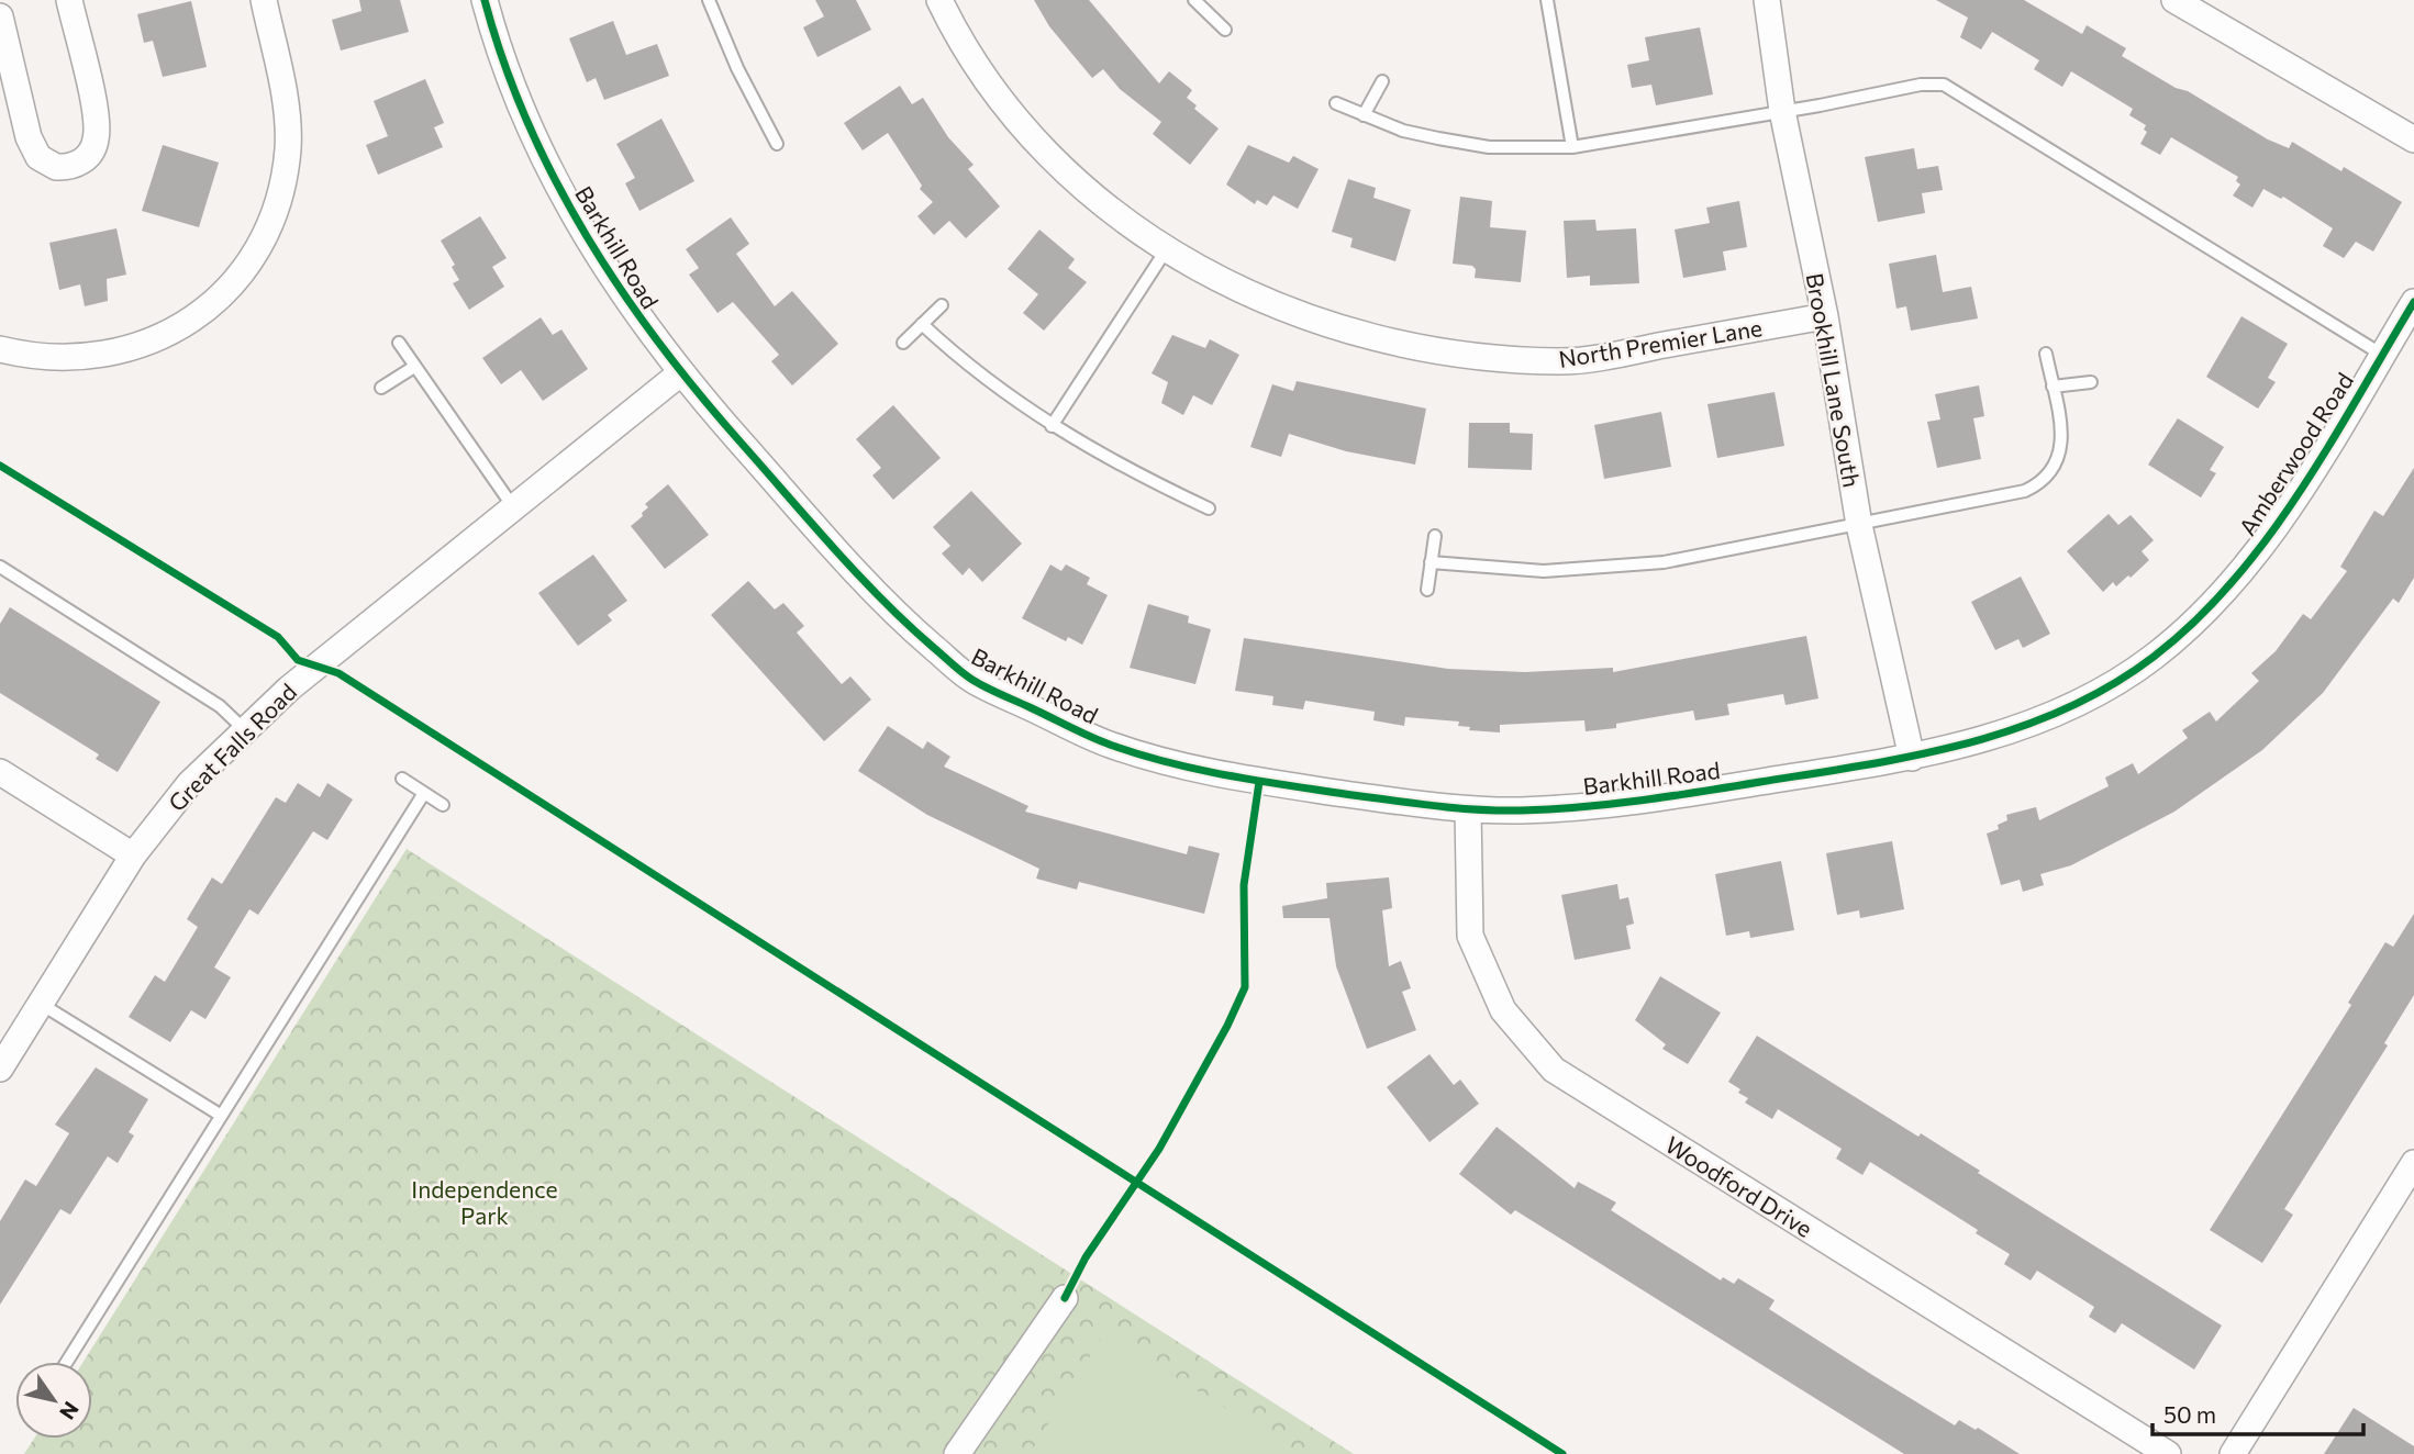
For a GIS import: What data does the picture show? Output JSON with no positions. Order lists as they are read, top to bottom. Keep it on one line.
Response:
{"streets":{"street":["Barkhill Road","North Premier Lane","Brookhill Lane South","Amberwood Road","Great Falls Road","Woodford Drive"]},"crossings":[["Barkhill Road","Brookhill Lane South"],["Barkhill Road","Amberwood Road"],["Barkhill Road","Great Falls Road"],["Barkhill Road","Woodford Drive"],["North Premier Lane","Brookhill Lane South"],["Brookhill Lane South","Amberwood Road"]],"parks":["Independence Park"],"scale_bar":"50 m","north":"bottom right"}
